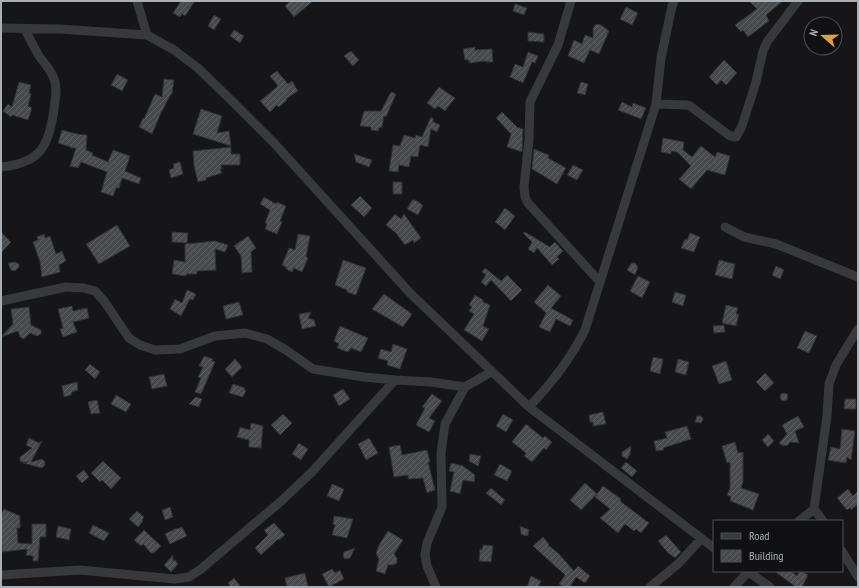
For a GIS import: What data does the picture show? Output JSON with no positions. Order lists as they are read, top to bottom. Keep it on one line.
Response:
{"legend":["Road","Building"],"north":"left"}
